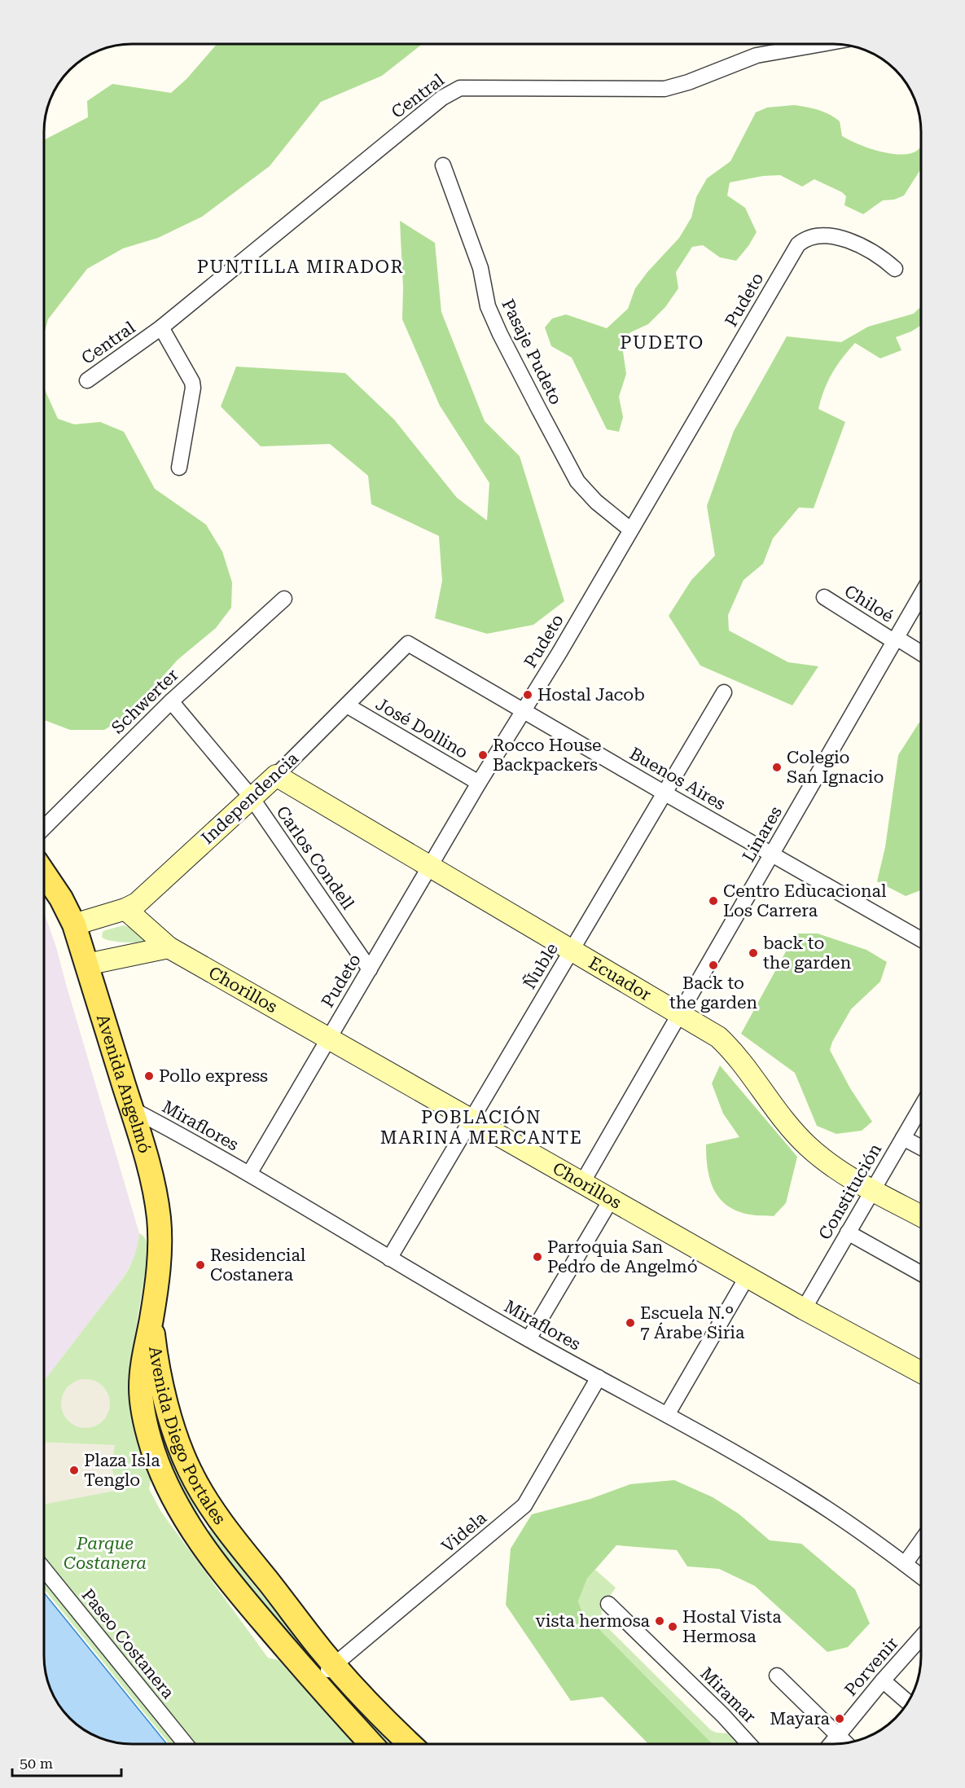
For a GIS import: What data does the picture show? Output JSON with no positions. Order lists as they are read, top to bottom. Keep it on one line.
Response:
{"streets":{"main road":["Avenida Angelmó","Avenida Diego Portales"],"street":["Central","Pudeto","Pasaje Pudeto","Chiloé","Schwerter","José Dollino","Buenos Aires","Independencia","Linares","Carlos Condell","Ñuble","Ecuador","Chorillos","Miraflores","Constitución","Videla","Paseo Costanera","Porvenir","Miramar"]},"crossings":[["Pudeto","Pasaje Pudeto"],["Pudeto","José Dollino"],["Pudeto","Buenos Aires"],["Pudeto","Carlos Condell"],["Pudeto","Ecuador"],["Pudeto","Chorillos"],["Pudeto","Miraflores"],["Chiloé","Linares"],["Schwerter","Carlos Condell"],["José Dollino","Independencia"],["Buenos Aires","Independencia"],["Buenos Aires","Linares"],["Buenos Aires","Ñuble"],["Independencia","Carlos Condell"],["Independencia","Ecuador"],["Independencia","Chorillos"],["Independencia","Avenida Angelmó"],["Linares","Ecuador"],["Linares","Chorillos"],["Ñuble","Ecuador"],["Ñuble","Chorillos"],["Ñuble","Miraflores"],["Ecuador","Constitución"],["Chorillos","Constitución"],["Avenida Angelmó","Miraflores"],["Avenida Angelmó","Avenida Diego Portales"],["Miraflores","Videla"],["Avenida Diego Portales","Videla"]],"districts":["PUNTILLA MIRADOR","PUDETO","POBLACIÓN MARINA MERCANTE"],"parks":["Parque Costanera"],"places":["Hostal Jacob","Rocco House Backpackers","Colegio San Ignacio","Centro Educacional Los Carrera","back to the garden","Back to the garden","Pollo express","Parroquia San Pedro de Angelmó","Residencial Costanera","Escuela N.º 7 Árabe Siria","Plaza Isla Tenglo","vista hermosa","Hostal Vista Hermosa","Mayara"],"scale_bar":"50 m"}
